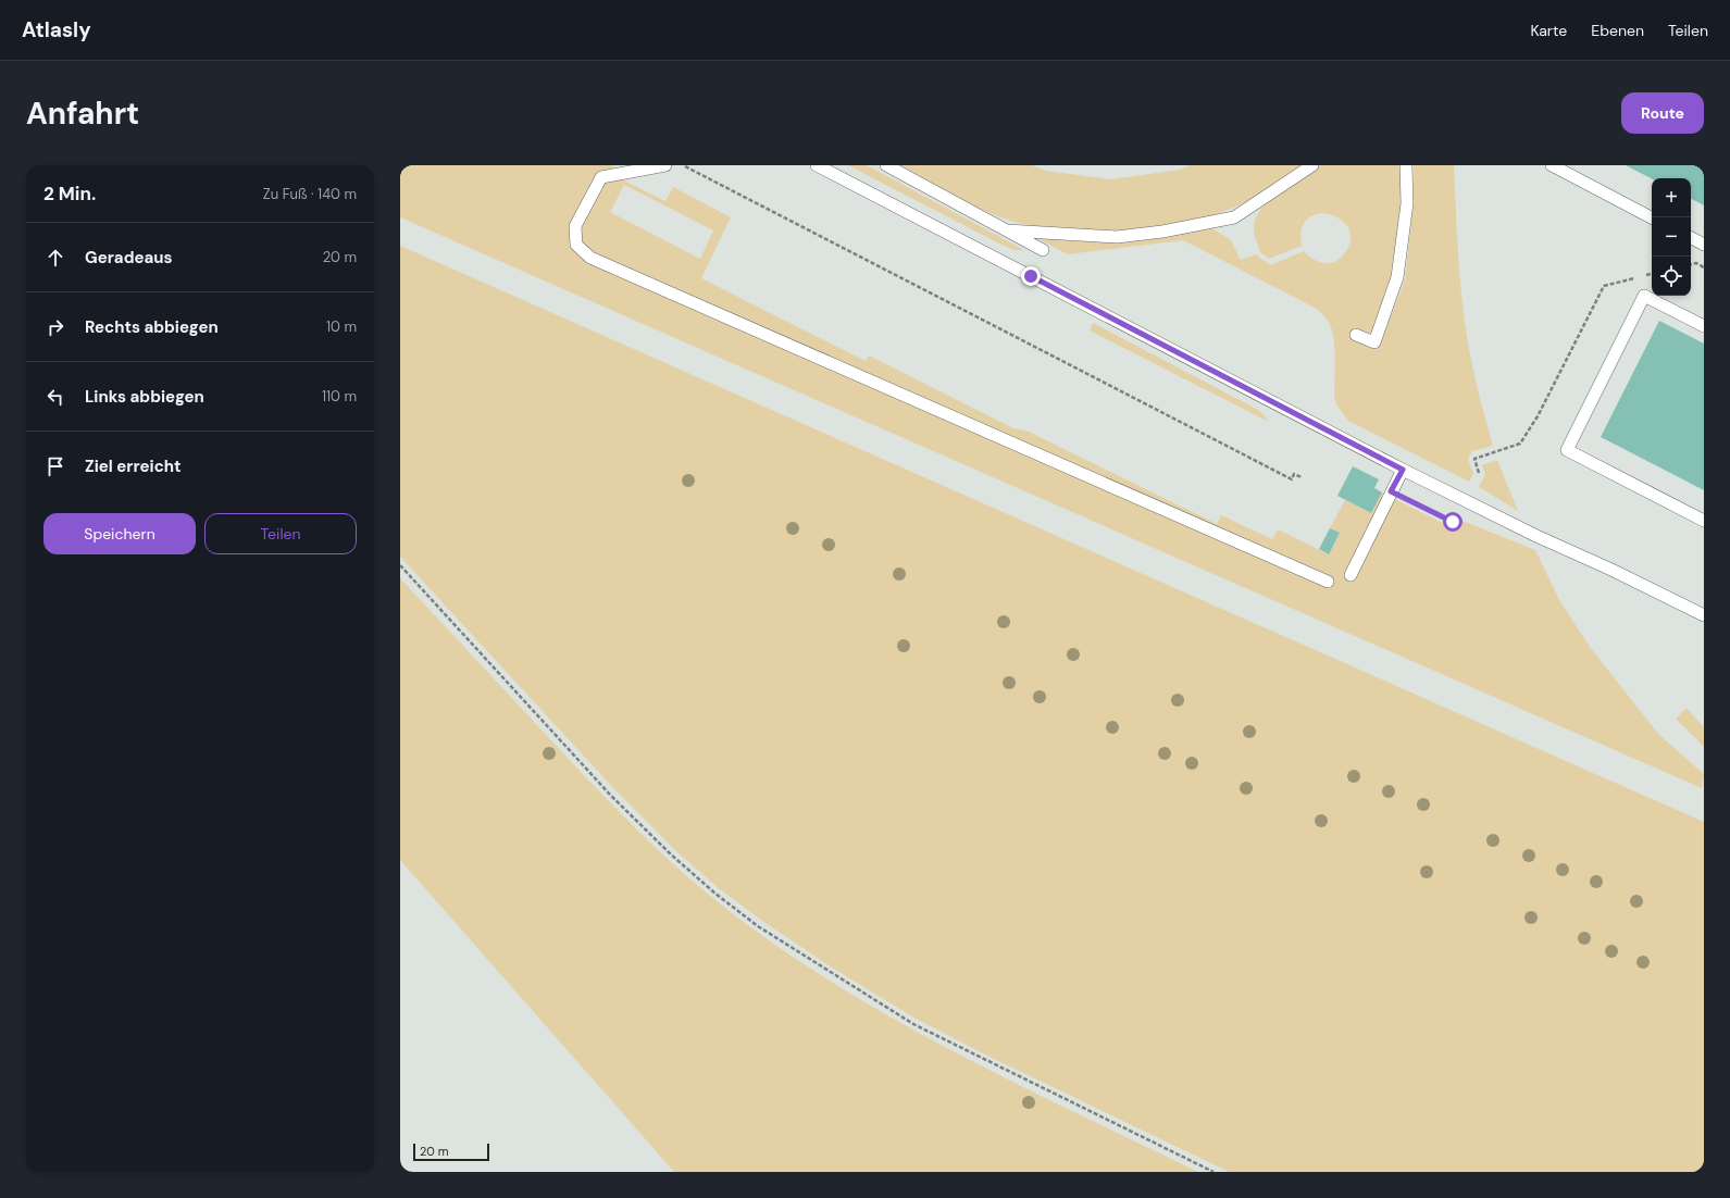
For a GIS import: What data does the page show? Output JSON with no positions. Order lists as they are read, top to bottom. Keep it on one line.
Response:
{"scale_bar":"20 m","page":{"header":"Atlasly","nav":["Karte","Ebenen","Teilen"],"buttons":["Route",["Speichern","Teilen"]],"title":"Anfahrt","heading":["2 Min.","Zu Fuß · 140 m"],"map_buttons":["+","−"],"list":[["Geradeaus","20 m"],["Rechts abbiegen","10 m"],["Links abbiegen","110 m"],"Ziel erreicht"],"scale":"20 m"}}
